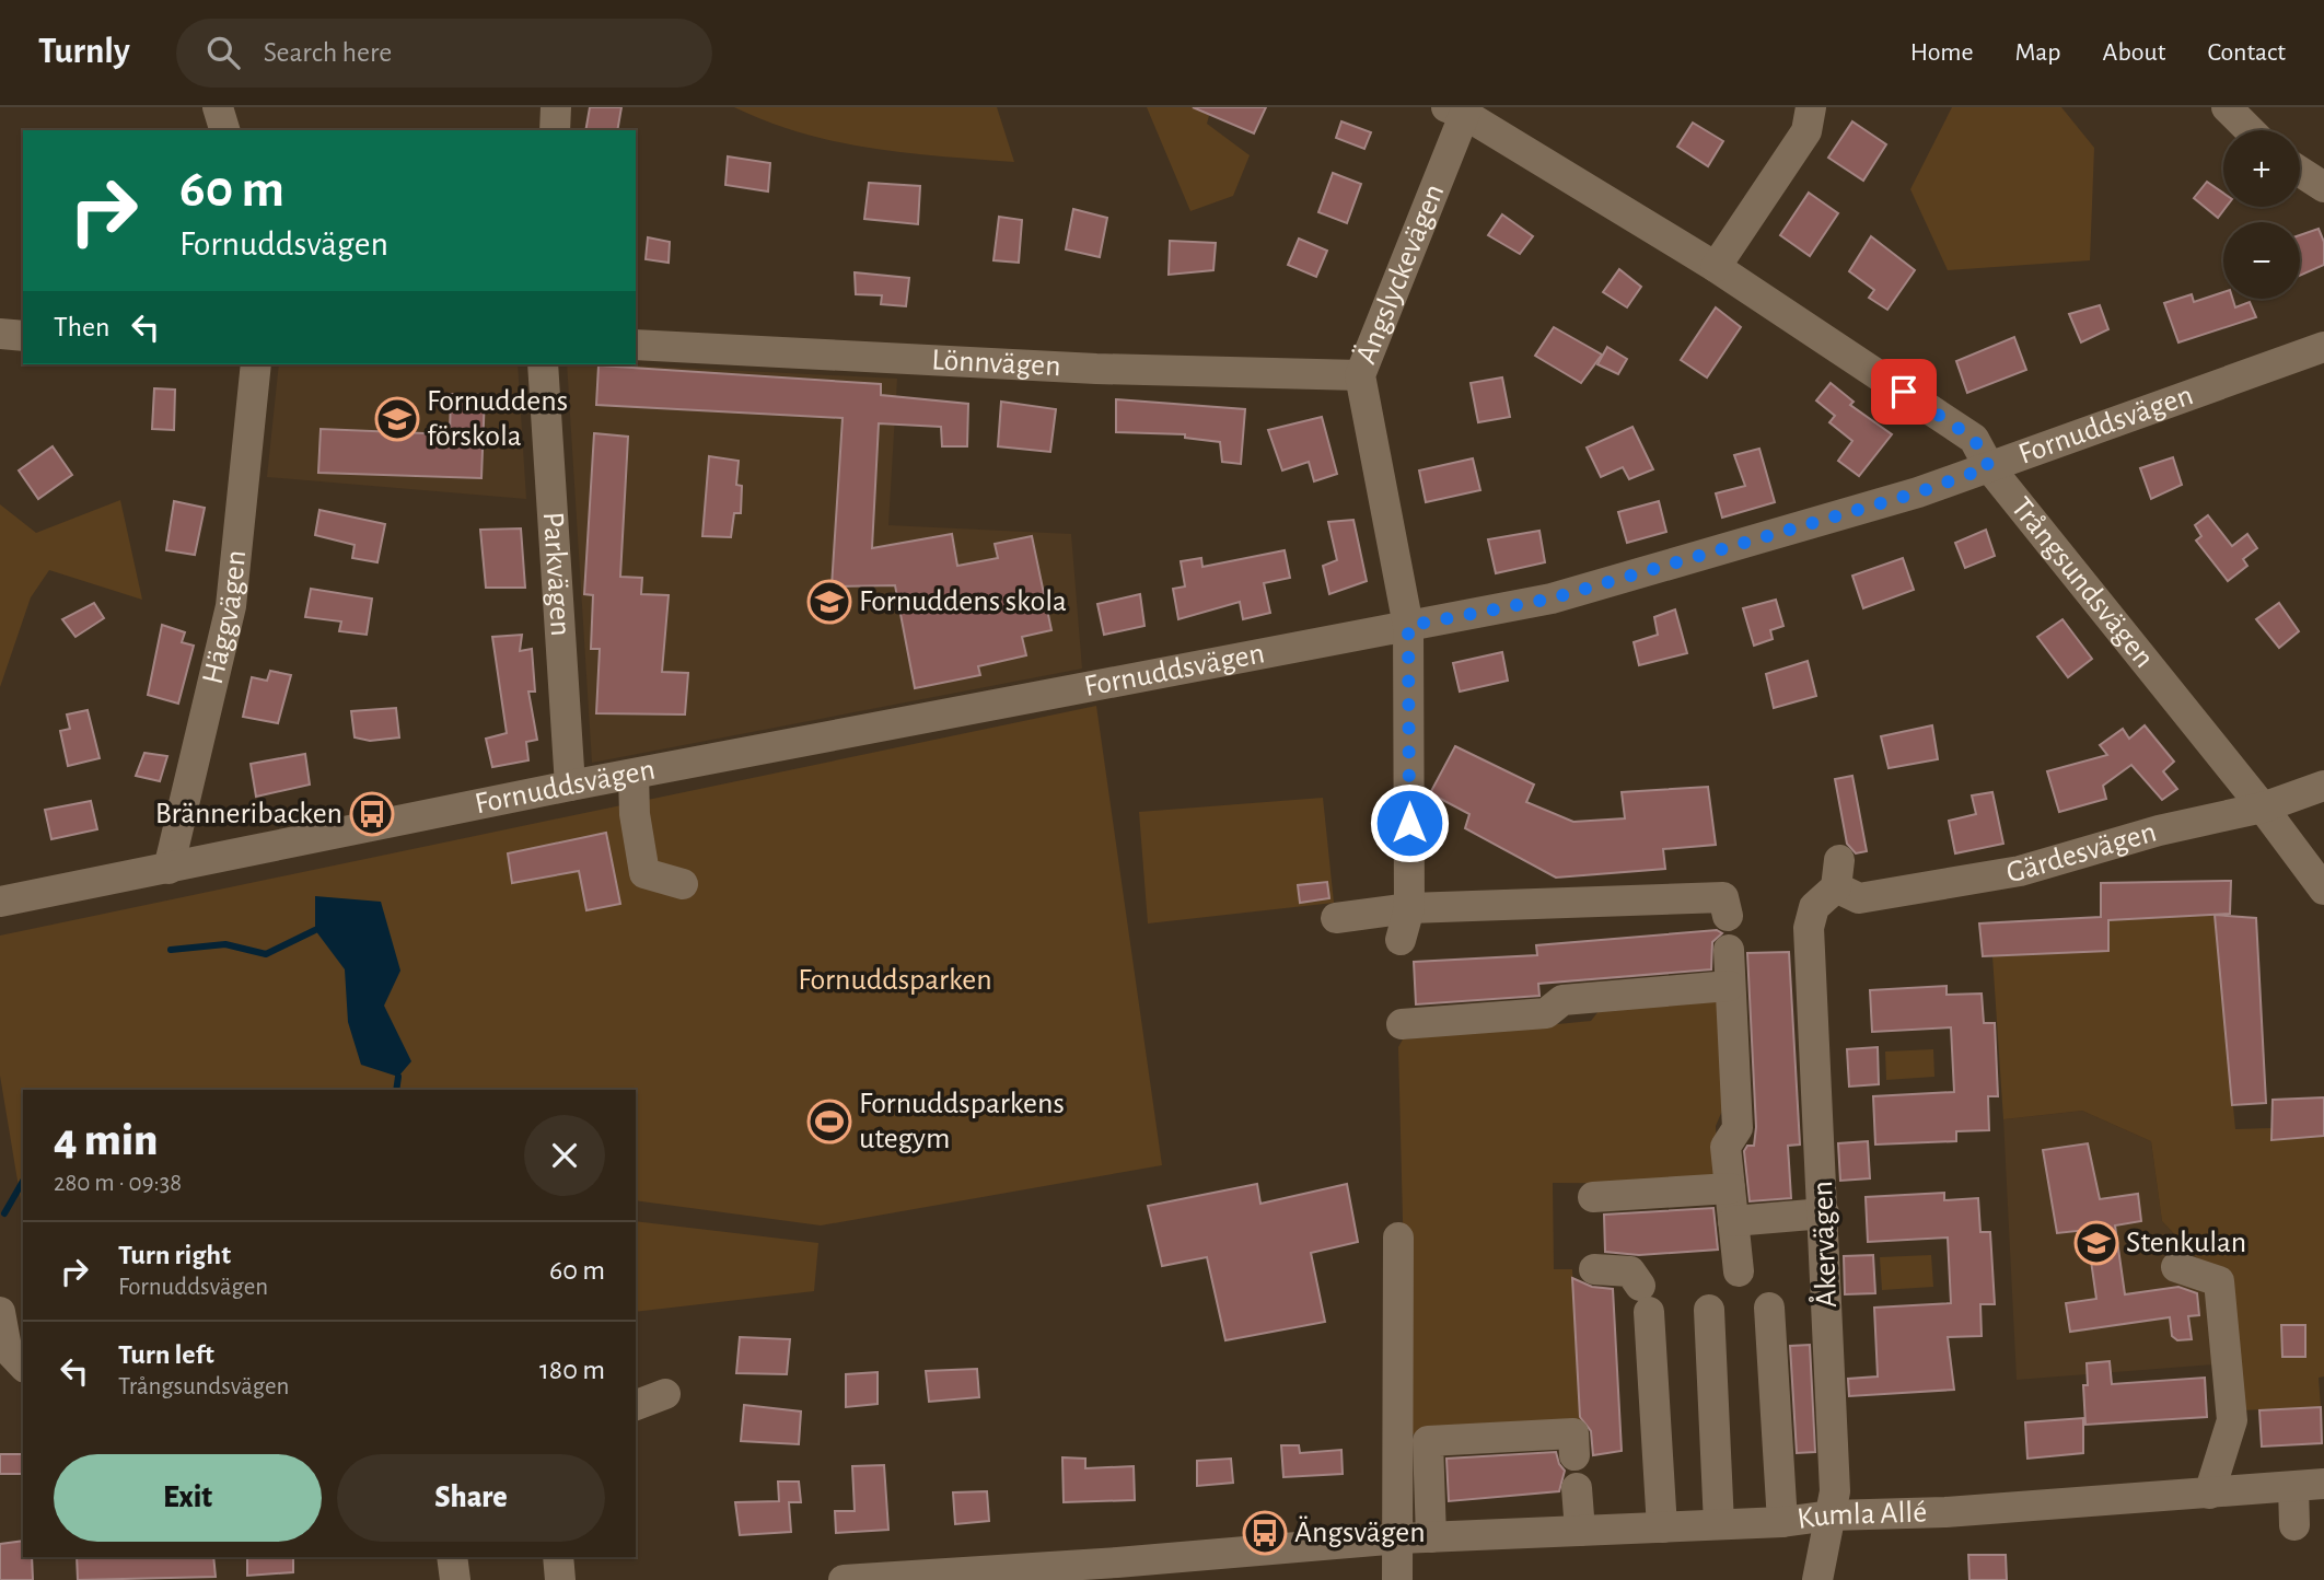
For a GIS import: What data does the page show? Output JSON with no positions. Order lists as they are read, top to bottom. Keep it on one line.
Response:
{"streets":{"street":["Ängslyckevägen","Lönnvägen","Fornuddsvägen","Parkvägen","Trångsundsvägen","Häggvägen","Gärdesvägen","Åkervägen","Kumla Allé"]},"crossings":[["Ängslyckevägen","Lönnvägen"],["Ängslyckevägen","Fornuddsvägen"],["Ängslyckevägen","Trångsundsvägen"],["Fornuddsvägen","Parkvägen"],["Fornuddsvägen","Trångsundsvägen"],["Fornuddsvägen","Häggvägen"],["Trångsundsvägen","Gärdesvägen"],["Gärdesvägen","Åkervägen"],["Åkervägen","Kumla Allé"]],"parks":["Fornuddsparken"],"places":{"school or university":["Fornuddens förskola","Fornuddens skola","Stenkulan"],"bus stop":["Bränneribacken","Ängsvägen"],"sports":["Fornuddsparkens utegym"]},"page":{"header":"Turnly","search":"Search here","nav":["Home","Map","About","Contact"],"map_buttons":["+","−"],"turn":["60 m","Fornuddsvägen"],"then":"Then","heading":["4 min","280 m · 09:38"],"list":[{"name":"Turn right","note":"Fornuddsvägen","value":"60 m"},{"name":"Turn left","note":"Trångsundsvägen","value":"180 m"}],"buttons":["Exit","Share"]}}
